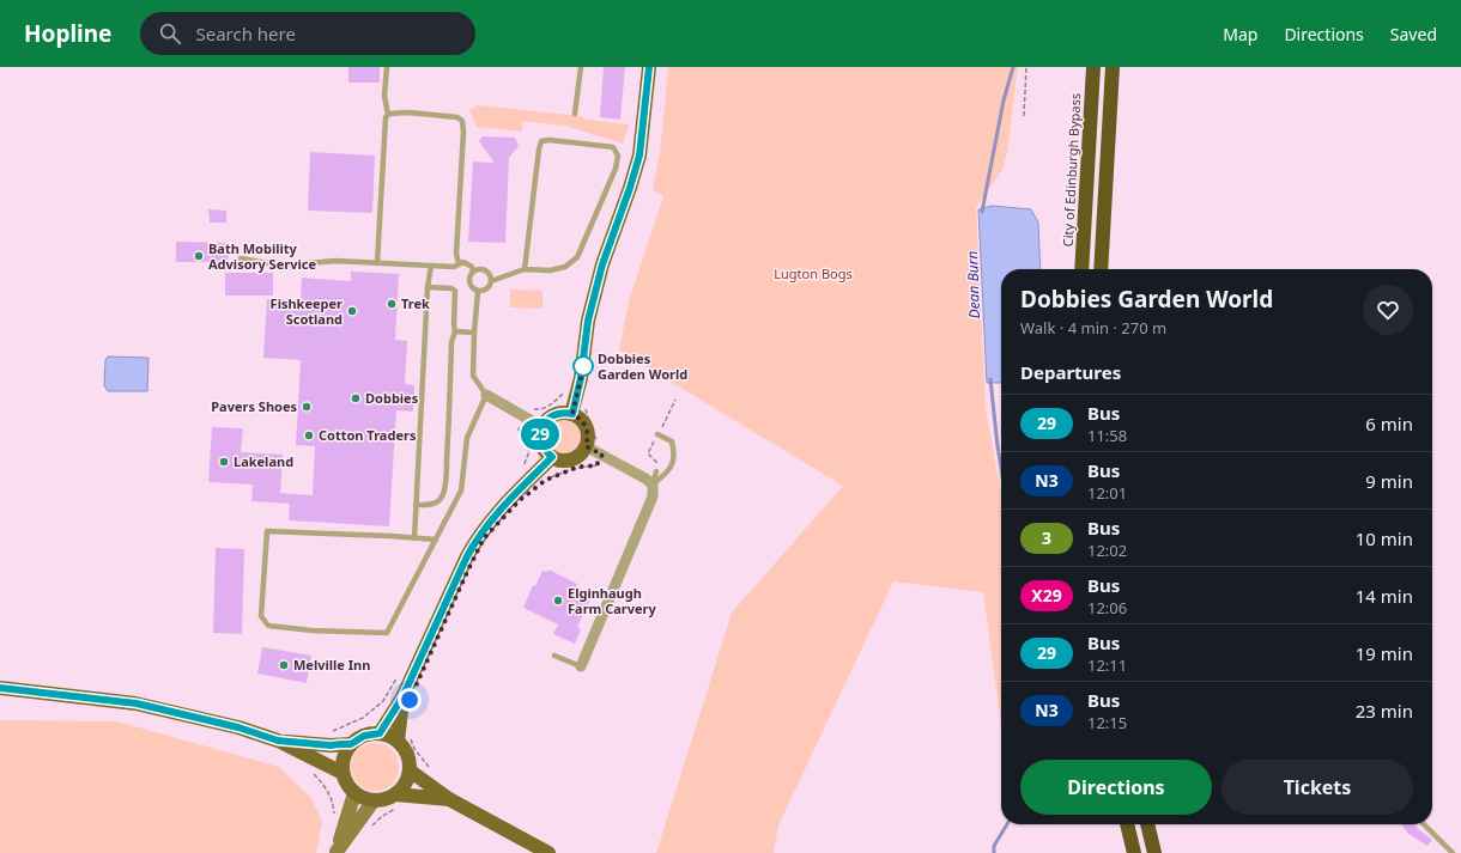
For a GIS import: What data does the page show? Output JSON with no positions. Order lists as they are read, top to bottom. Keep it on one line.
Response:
{"streets":{"highway":["City of Edinburgh Bypass"]},"water":["Dean Burn"],"parks":["Lugton Bogs"],"places":["Bath Mobility Advisory Service","Trek","Fishkeeper Scotland","Dobbies Garden World","Dobbies","Pavers Shoes","Cotton Traders","Lakeland","Elginhaugh Farm Carvery","Melville Inn"],"lines":["bus line 29"],"page":{"header":"Hopline","search":"Search here","nav":["Map","Directions","Saved"],"on_map":"29","heading":[["Dobbies Garden World","Walk · 4 min · 270 m"],"Departures"],"list":[{"mark":"29","name":"Bus","note":"11:58","value":"6 min"},{"mark":"N3","name":"Bus","note":"12:01","value":"9 min"},{"mark":"3","name":"Bus","note":"12:02","value":"10 min"},{"mark":"X29","name":"Bus","note":"12:06","value":"14 min"},{"mark":"29","name":"Bus","note":"12:11","value":"19 min"},{"mark":"N3","name":"Bus","note":"12:15","value":"23 min"}],"buttons":["Directions","Tickets"]}}
